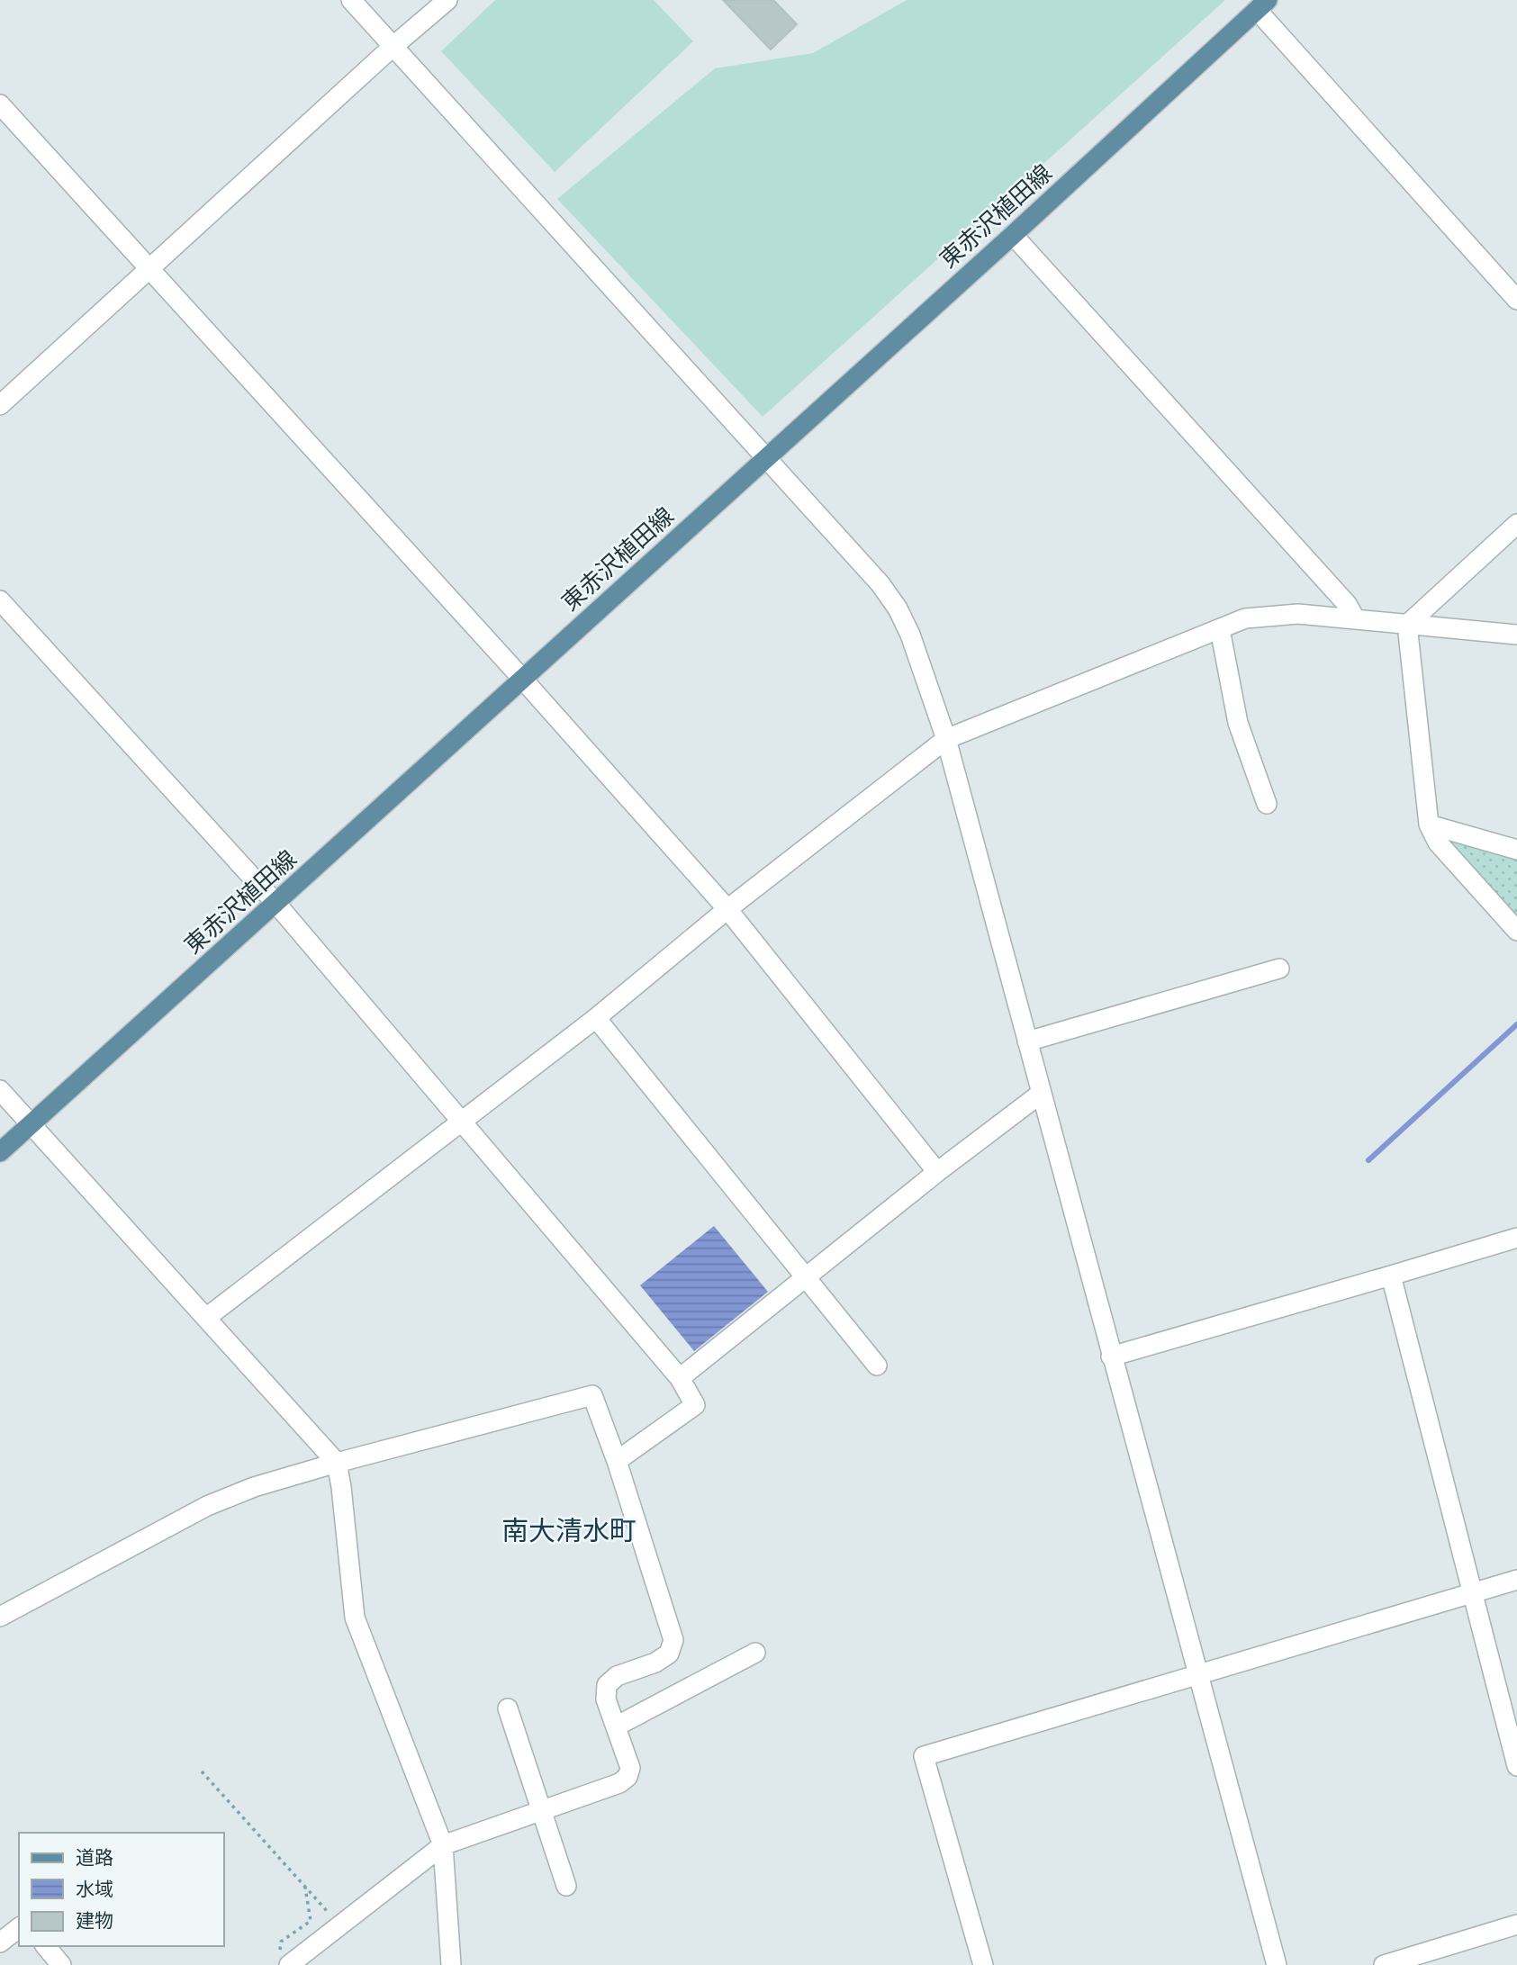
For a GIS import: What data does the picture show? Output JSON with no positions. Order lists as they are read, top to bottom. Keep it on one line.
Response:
{"streets":{"main road":["東赤沢植田線"]},"districts":["南大清水町"],"legend":["道路","水域","建物"]}
